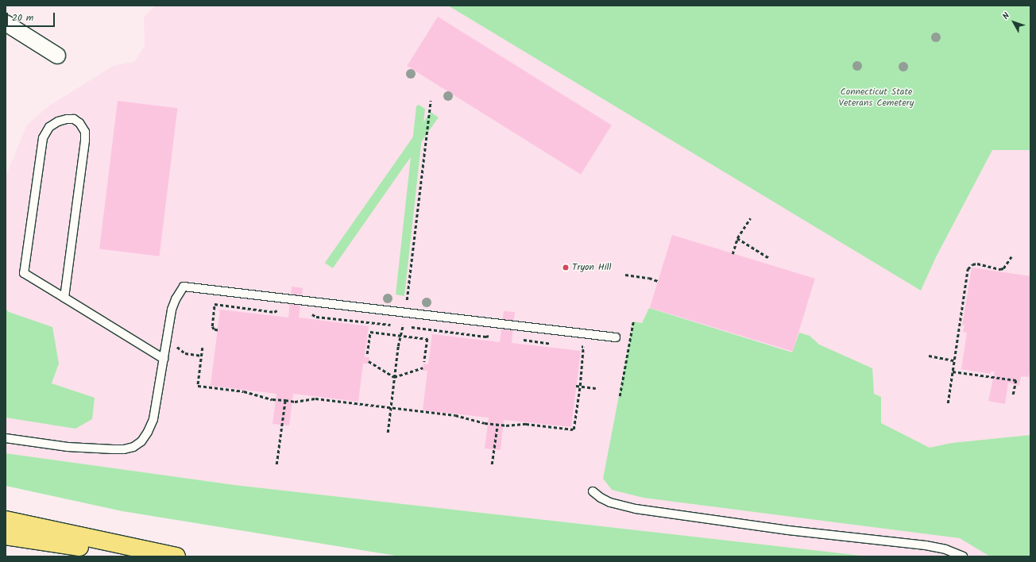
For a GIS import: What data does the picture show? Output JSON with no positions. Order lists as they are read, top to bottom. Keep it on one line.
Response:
{"parks":["Connecticut State Veterans Cemetery"],"places":["Tryon Hill"],"scale_bar":"20 m","north":"top left"}
